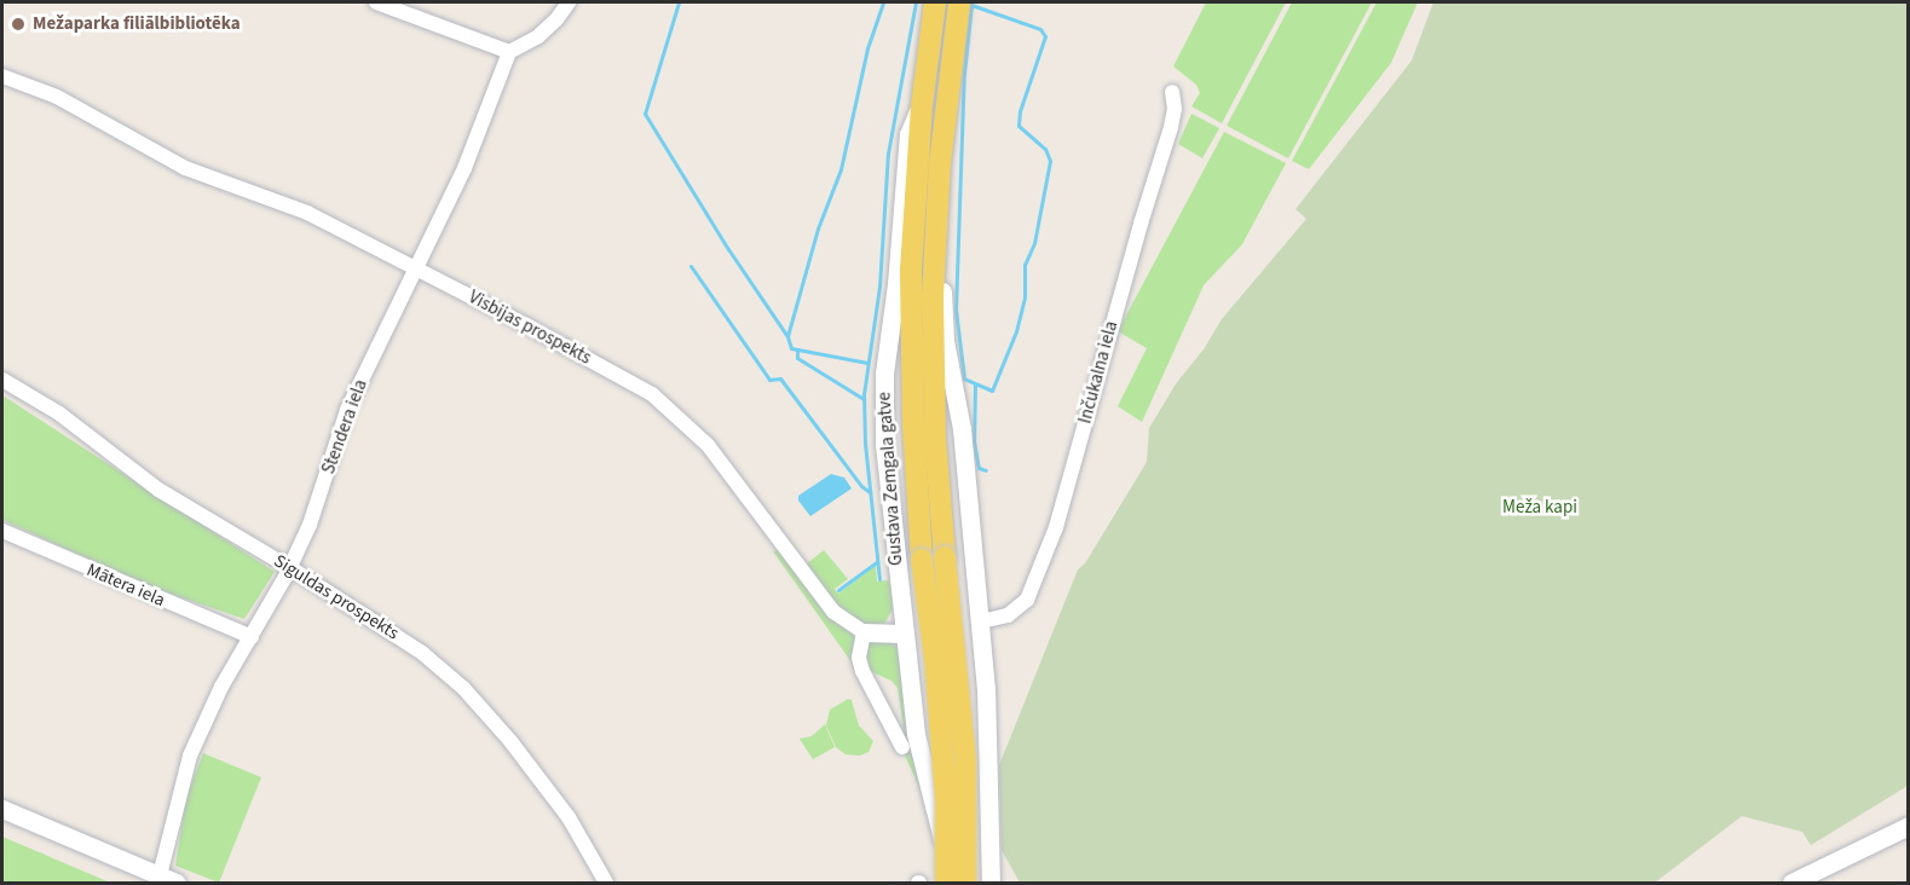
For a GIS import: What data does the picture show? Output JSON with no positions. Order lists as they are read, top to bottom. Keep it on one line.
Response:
{"streets":{"main road":["Gustava Zemgala gatve"],"street":["Visbijas prospekts","Inčukalna iela","Stendera iela","Mātera iela","Siguldas prospekts"]},"crossings":[["Visbijas prospekts","Stendera iela"],["Stendera iela","Mātera iela"],["Stendera iela","Siguldas prospekts"]],"parks":["Meža kapi"],"places":["Mežaparka filiālbibliotēka"]}
